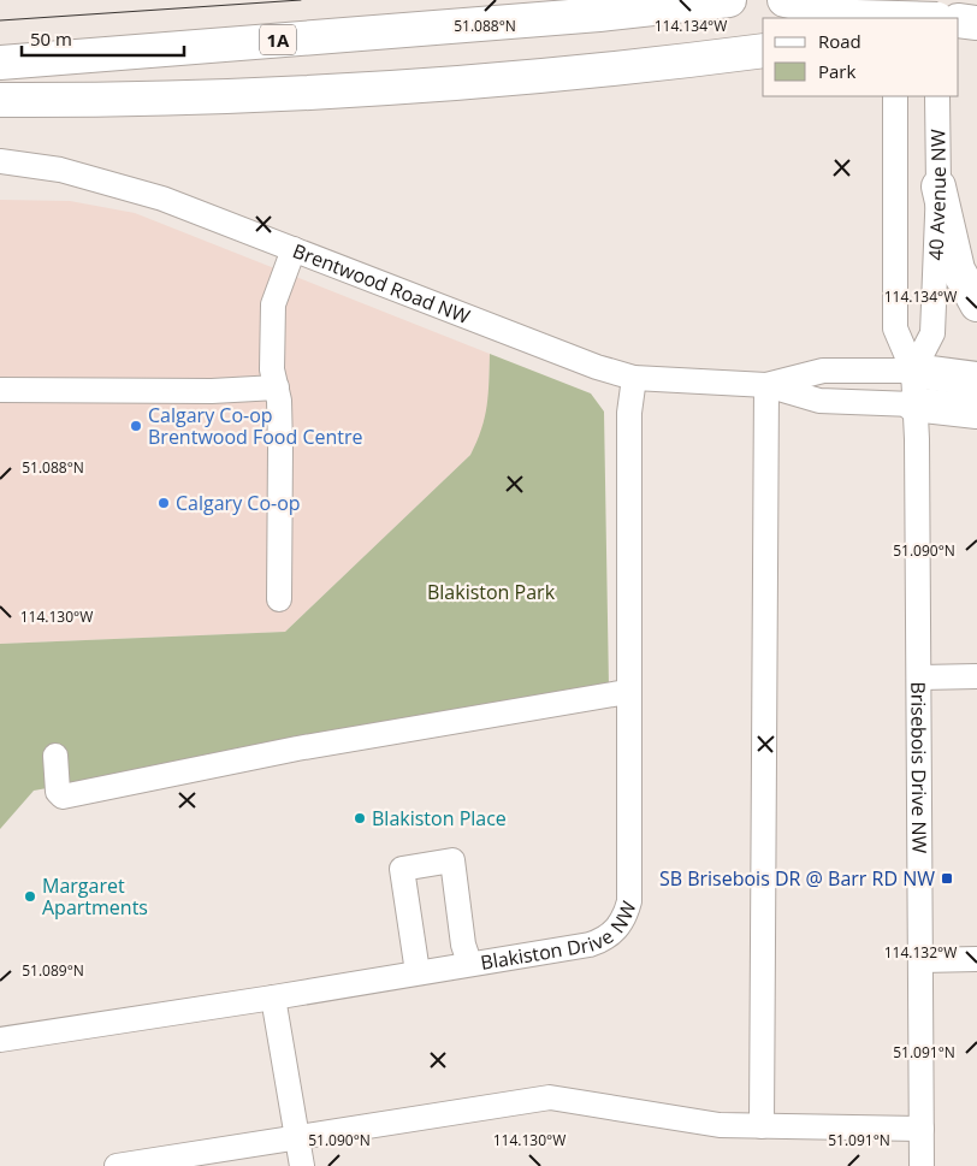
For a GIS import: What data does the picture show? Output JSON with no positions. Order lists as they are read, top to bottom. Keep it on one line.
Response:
{"streets":{"highway":["1A"],"street":["40 Avenue NW","Brentwood Road NW","Brisebois Drive NW","Blakiston Drive NW"]},"crossings":[["40 Avenue NW","Brentwood Road NW"],["40 Avenue NW","Brisebois Drive NW"],["Brentwood Road NW","Brisebois Drive NW"],["Brentwood Road NW","Blakiston Drive NW"]],"parks":["Blakiston Park"],"places":{"other":["Calgary Co-op Brentwood Food Centre","Calgary Co-op","Blakiston Place","Margaret Apartments"],"transit":["SB Brisebois DR @ Barr RD NW"]},"legend":["Road","Park"],"scale_bar":"50 m","coordinates":["51.088°N","114.134°W","51.090°N","114.130°W","114.132°W","51.089°N","51.091°N"]}
